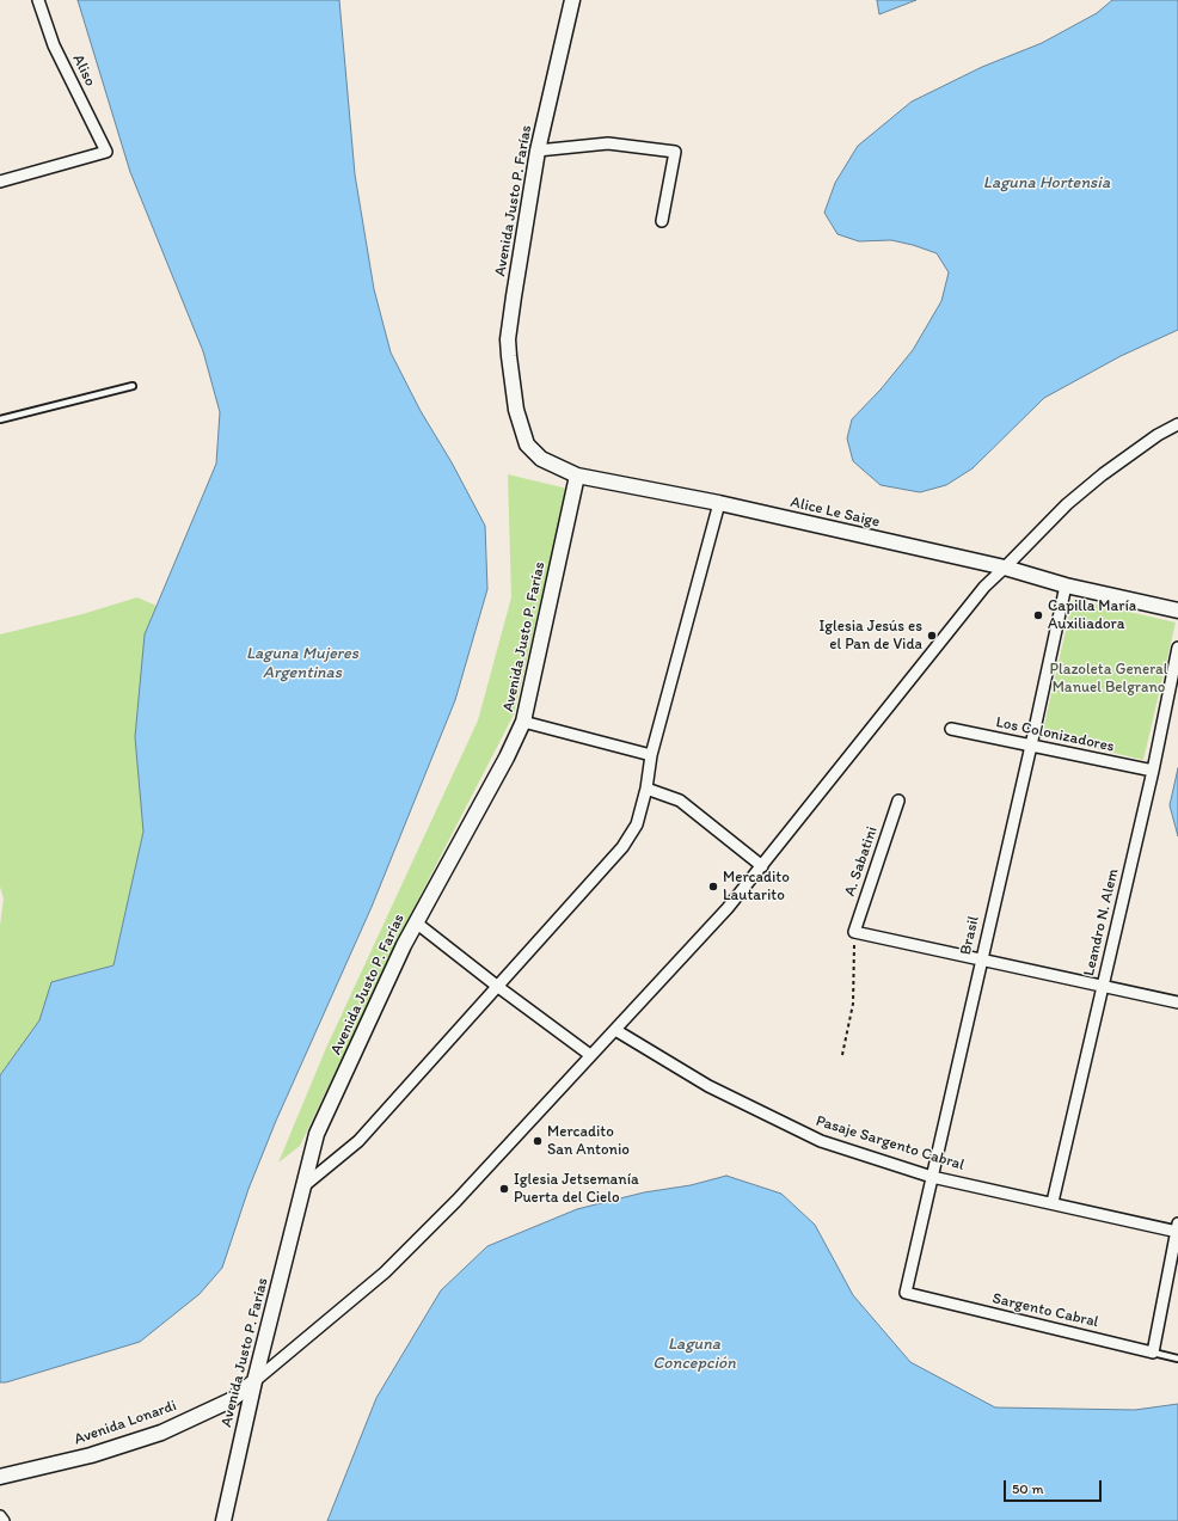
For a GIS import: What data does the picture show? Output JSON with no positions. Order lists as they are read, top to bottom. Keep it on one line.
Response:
{"streets":{"street":["Aliso","Avenida Justo P. Farías","Alice Le Saige","Los Colonizadores","A. Sabatini","Leandro N. Alem","Brasil","Pasaje Sargento Cabral","Sargento Cabral","Avenida Lonardi"]},"crossings":[["Avenida Justo P. Farías","Alice Le Saige"],["Avenida Justo P. Farías","Avenida Lonardi"],["Alice Le Saige","Brasil"],["Los Colonizadores","Leandro N. Alem"],["Los Colonizadores","Brasil"],["Leandro N. Alem","Pasaje Sargento Cabral"],["Brasil","Pasaje Sargento Cabral"],["Brasil","Sargento Cabral"]],"water":["Laguna Hortensia","Laguna Mujeres Argentinas","Laguna Concepción"],"parks":["Plazoleta General Manuel Belgrano"],"places":["Capilla María Auxiliadora","Iglesia Jesús es el Pan de Vida","Mercadito Lautarito","Mercadito San Antonio","Iglesia Jetsemanía Puerta del Cielo"],"scale_bar":"50 m"}
